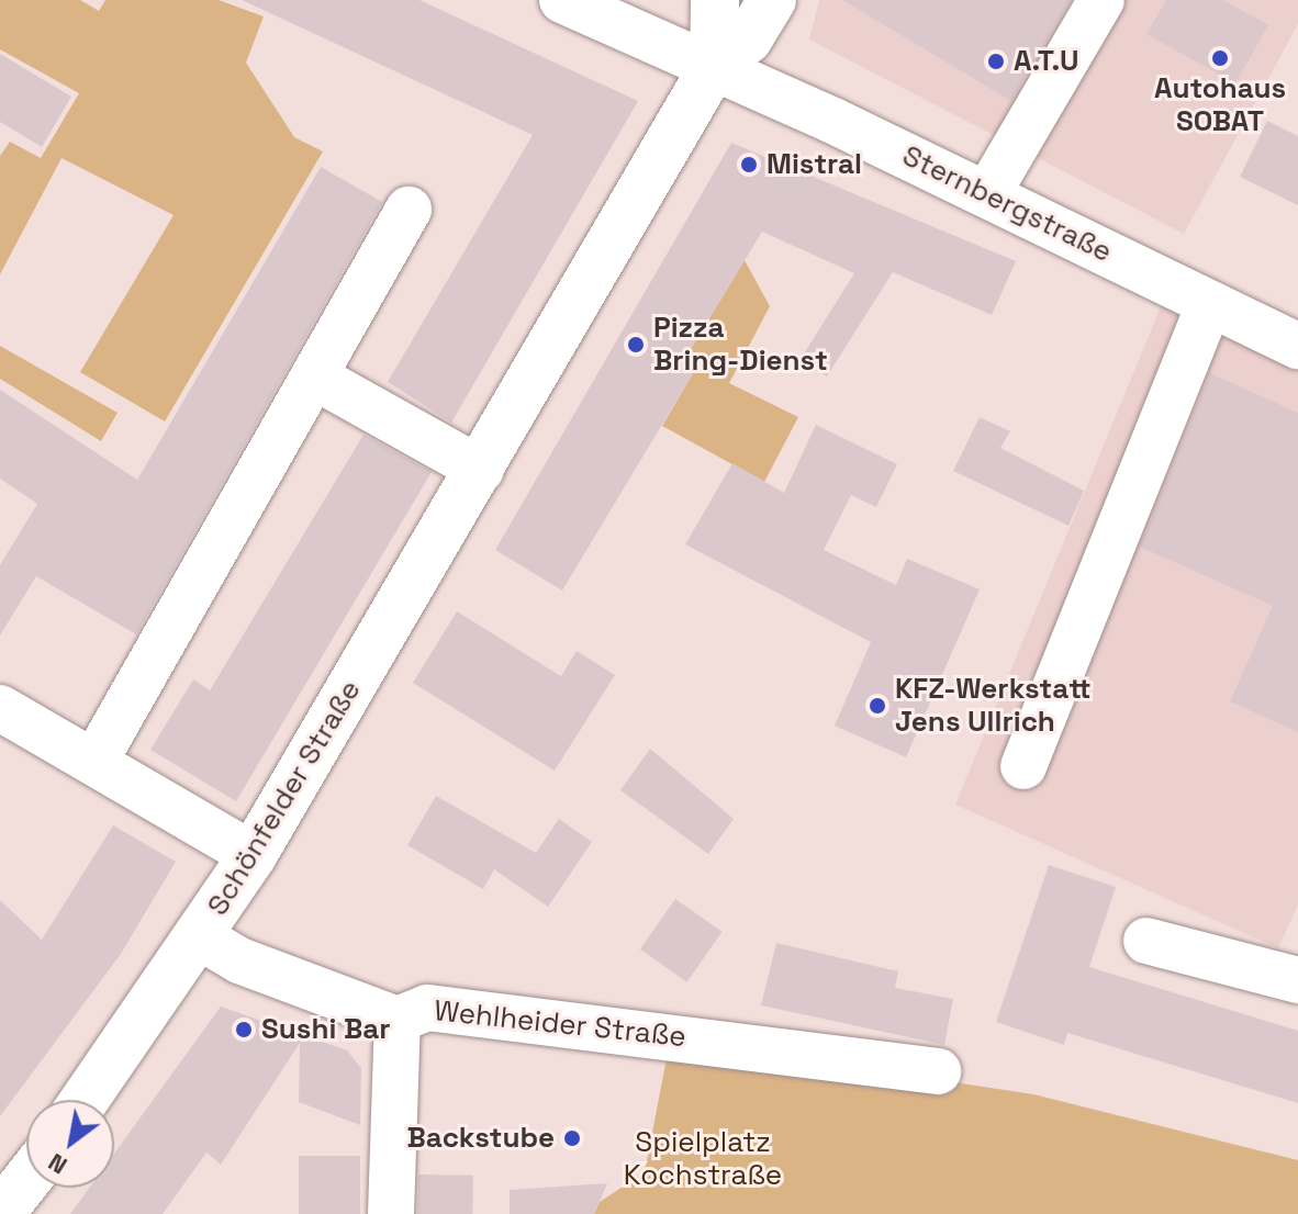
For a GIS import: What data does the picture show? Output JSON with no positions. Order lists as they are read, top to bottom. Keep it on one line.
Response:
{"streets":{"main road":["Schönfelder Straße"],"street":["Sternbergstraße","Wehlheider Straße"]},"crossings":[["Sternbergstraße","Schönfelder Straße"],["Schönfelder Straße","Wehlheider Straße"]],"parks":["Spielplatz Kochstraße"],"places":["Autohaus SOBAT","A.T.U","Mistral","Pizza Bring-Dienst","KFZ-Werkstatt Jens Ullrich","Sushi Bar","Backstube"],"north":"bottom left"}
